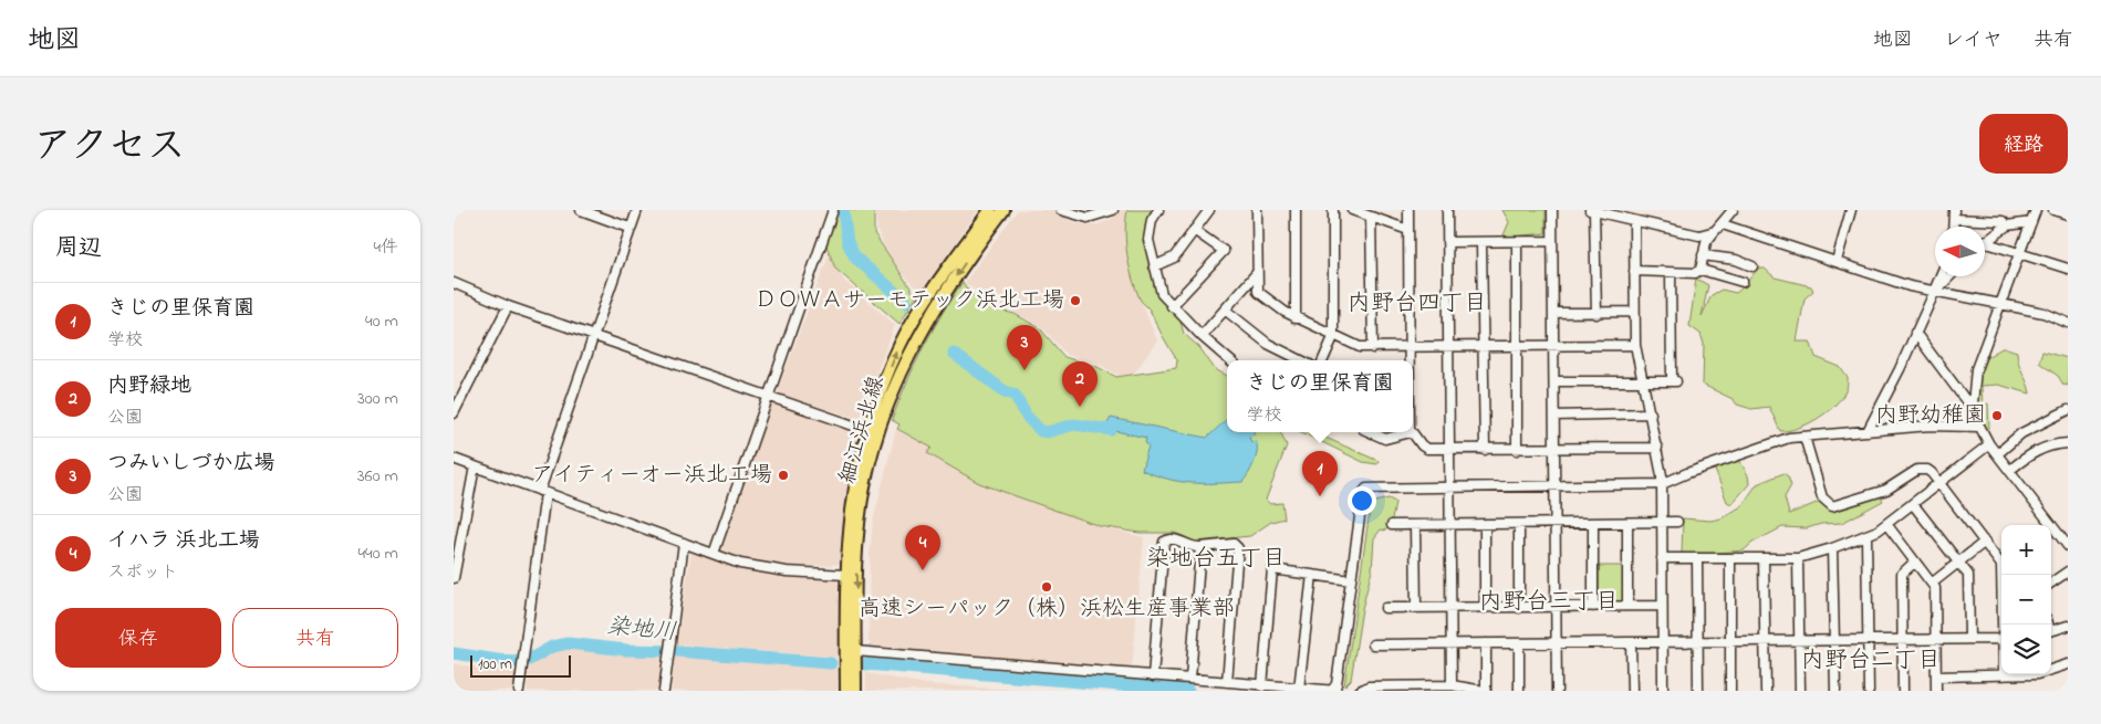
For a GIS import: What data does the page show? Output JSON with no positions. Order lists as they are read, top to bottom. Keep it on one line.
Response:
{"streets":{"main road":["細江浜北線"]},"districts":["内野台四丁目","染地台五丁目","内野台三丁目","内野台二丁目"],"water":["染地川"],"places":["ＤＯＷＡサーモテック浜北工場","内野幼稚園","アイティーオー浜北工場","高速シーパック（株）浜松生産事業部"],"scale_bar":"100 m","north":"left","page":{"header":"地図","nav":["地図","レイヤ","共有"],"title":"アクセス","buttons":["経路",["保存","共有"]],"heading":["周辺","4件"],"list":[{"mark":"1","name":"きじの里保育園","note":"学校","value":"40 m"},{"mark":"2","name":"内野緑地","note":"公園","value":"300 m"},{"mark":"3","name":"つみいしづか広場","note":"公園","value":"360 m"},{"mark":"4","name":"イハラ 浜北工場","note":"スポット","value":"440 m"}],"pins":["3","2","1","4"],"popup":["きじの里保育園","学校"],"map_buttons":["+","−"],"scale":"100 m"}}
